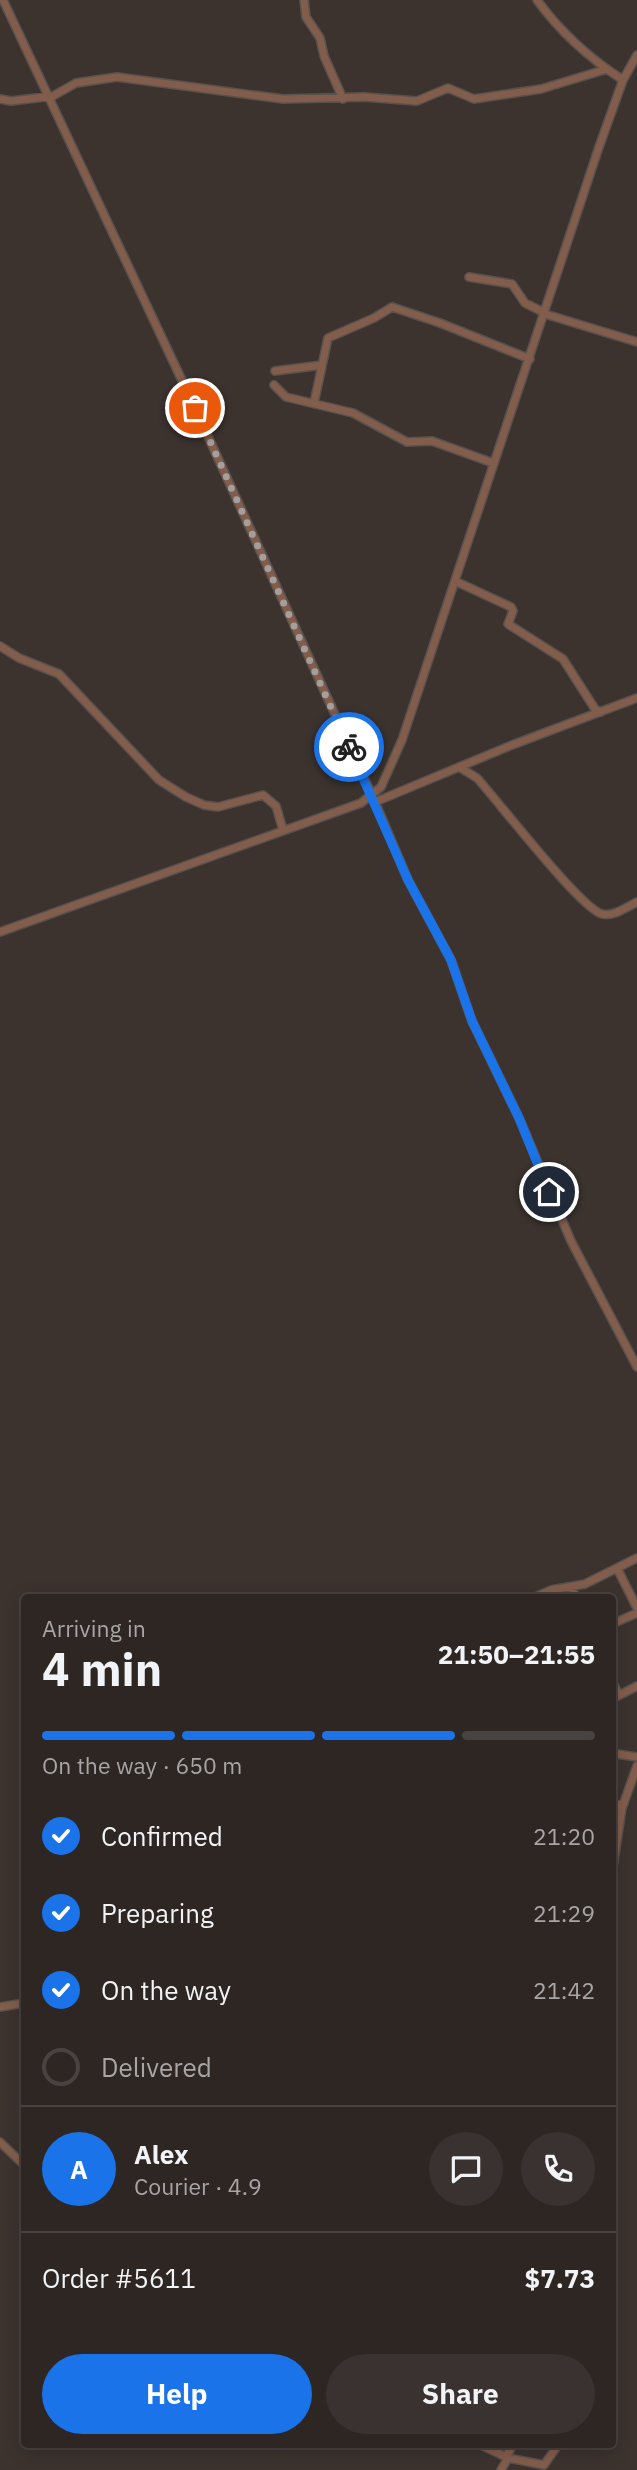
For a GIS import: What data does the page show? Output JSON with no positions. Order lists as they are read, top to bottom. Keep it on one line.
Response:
{"page":{"heading":["4 min","Arriving in","21:50–21:55"],"panel":["Alex","Courier · 4.9","Order #5611","$7.73"],"bar":"On the way · 650 m","list":[["Confirmed","21:20"],["Preparing","21:29"],["On the way","21:42"],"Delivered"],"round":"A","buttons":["Help","Share"]}}
